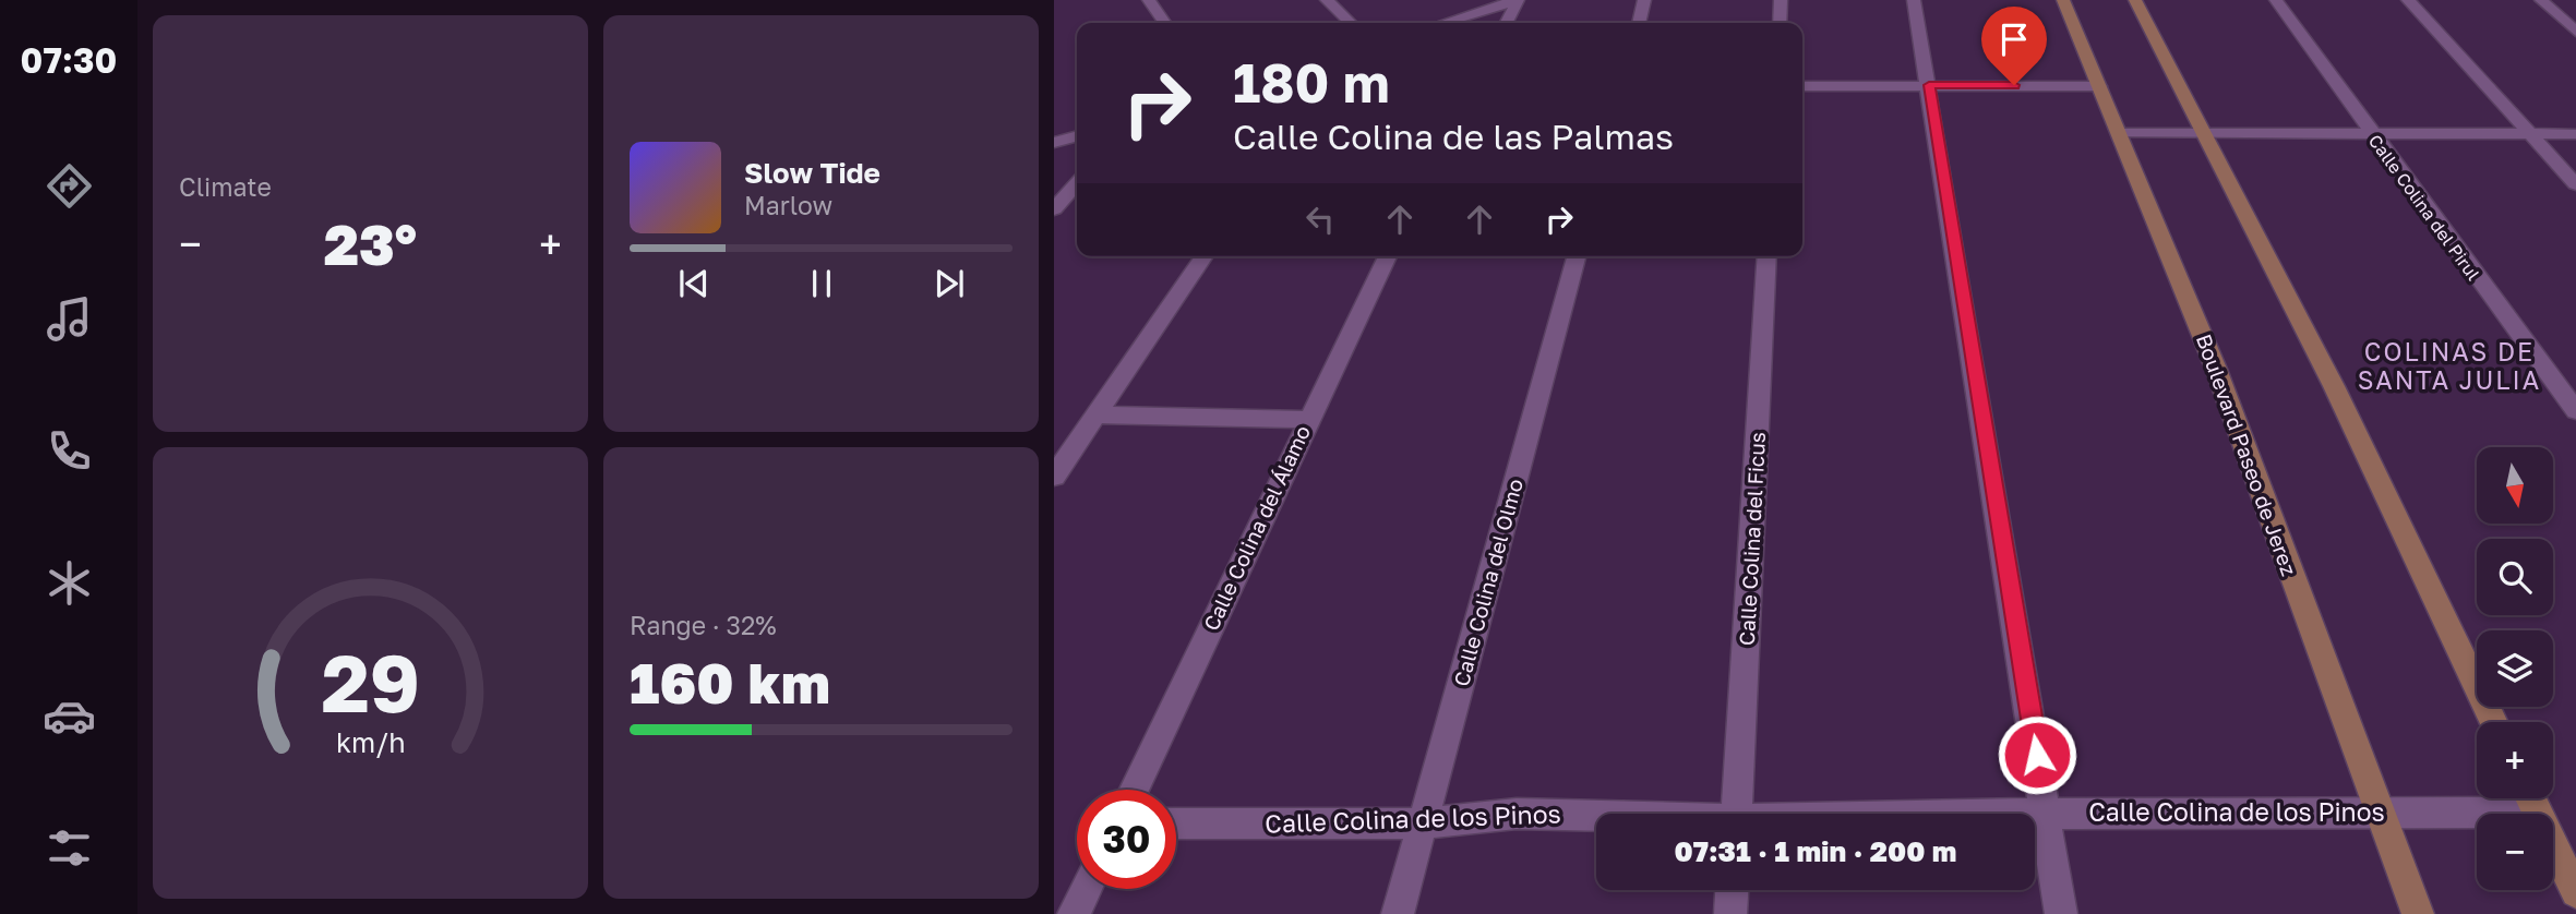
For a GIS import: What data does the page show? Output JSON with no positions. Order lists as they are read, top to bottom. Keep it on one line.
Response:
{"streets":{"main road":["Boulevard Paseo de Jerez"],"street":["Calle Colina del Pirul","Calle Colina del Álamo","Calle Colina del Ficus","Calle Colina del Olmo","Calle Colina de los Pinos"]},"crossings":[["Boulevard Paseo de Jerez","Calle Colina de los Pinos"],["Calle Colina del Olmo","Calle Colina de los Pinos"]],"districts":["COLINAS DE SANTA JULIA"],"north":"bottom","page":{"tabs":"07:30","tile":["Climate",["Range · 32%","160 km"]],"turn":["180 m","Calle Colina de las Palmas"],"song":["Slow Tide","Marlow"],"heat":["−","23°","+"],"map_buttons":["+","−"],"limit":"30","trip":"07:31 · 1 min · 200 m","gauge":["29","km/h"]}}
